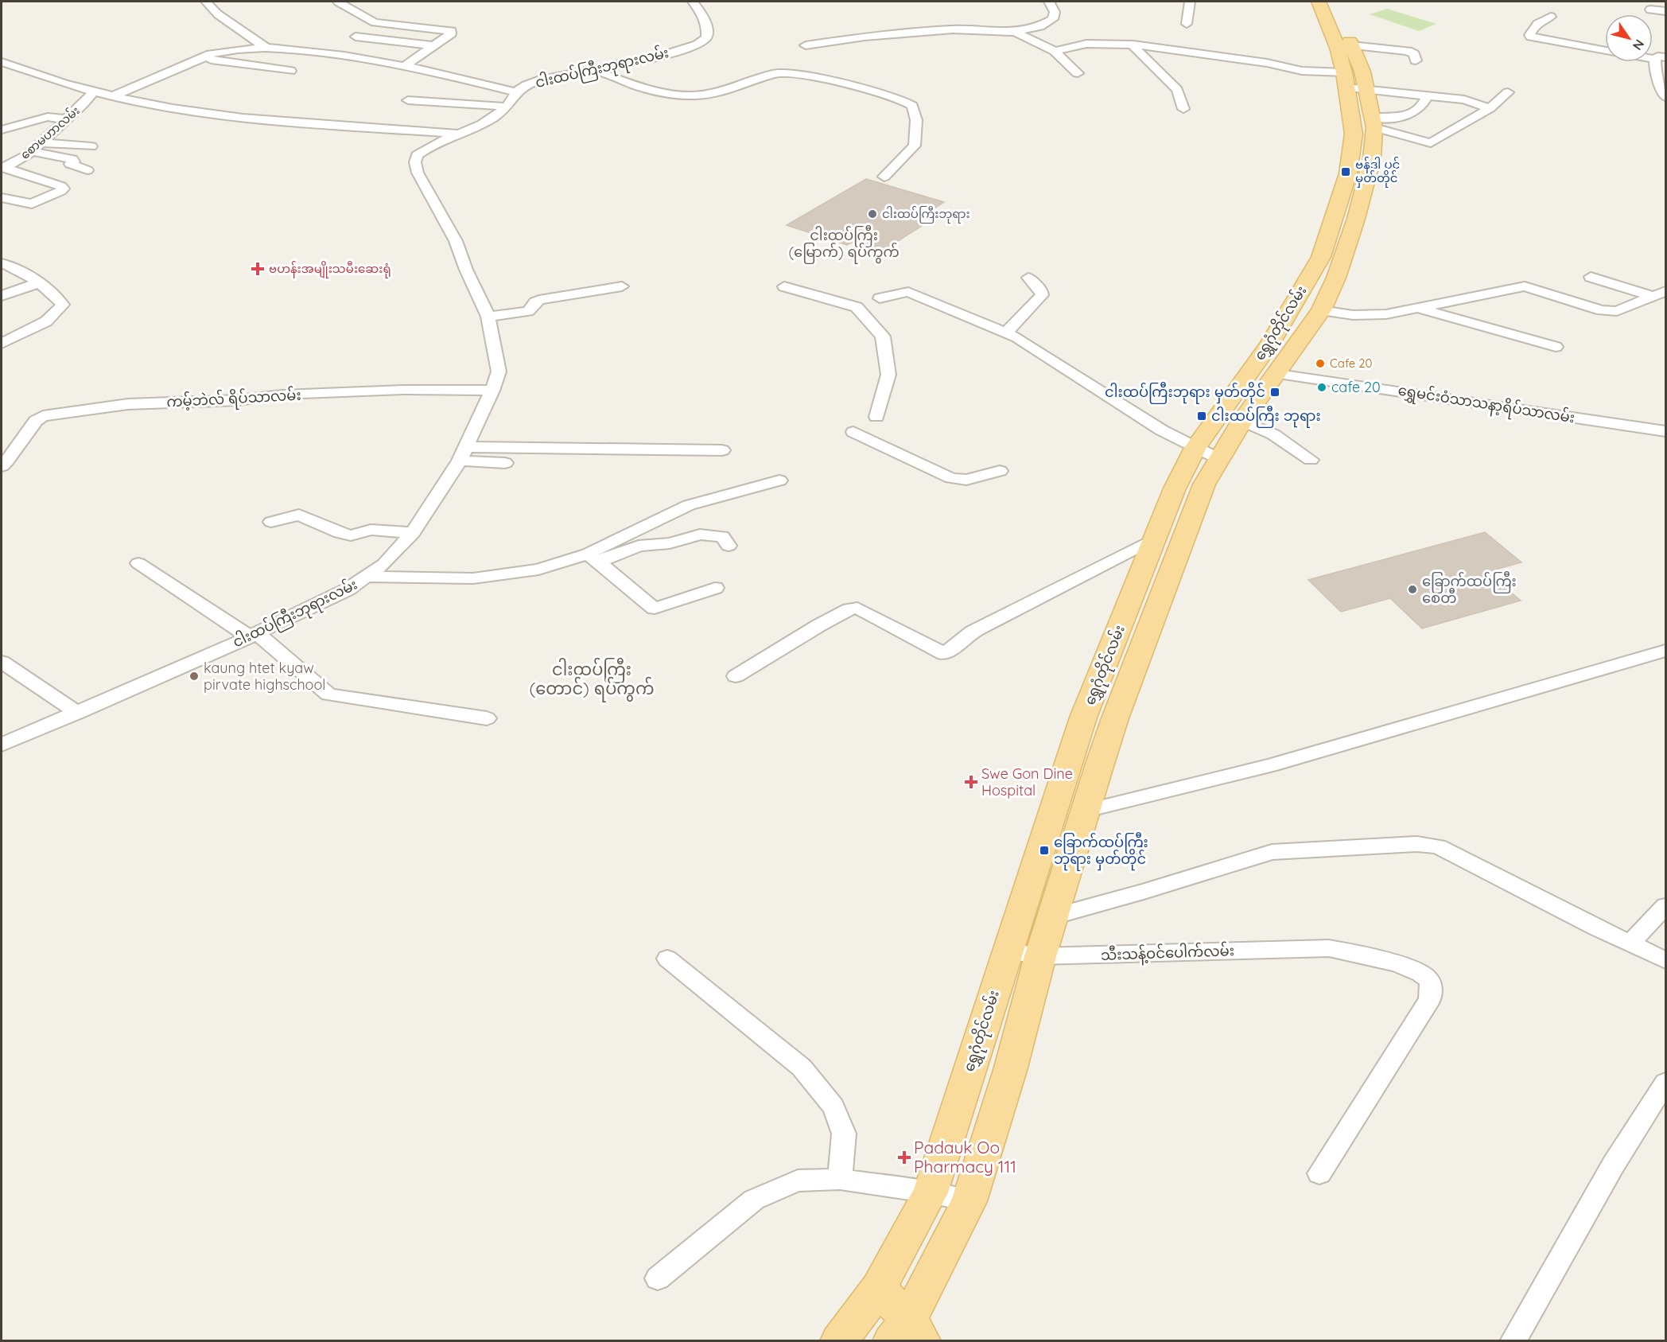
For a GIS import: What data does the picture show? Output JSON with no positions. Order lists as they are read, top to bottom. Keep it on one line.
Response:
{"streets":{"main road":["ရွှေဂုံတိုင်လမ်း"],"street":["ငါးထပ်ကြီးဘုရားလမ်း","စောမဟာလမ်း","ကမ့်ဘဲလ် ရိပ်သာလမ်း","ရွှေမင်းဝံသာသနာ့ရိပ်သာလမ်း","သီးသန့်ဝင်ပေါက်လမ်း"]},"crossings":[["ငါးထပ်ကြီးဘုရားလမ်း","ကမ့်ဘဲလ် ရိပ်သာလမ်း"],["ရွှေဂုံတိုင်လမ်း","ရွှေမင်းဝံသာသနာ့ရိပ်သာလမ်း"],["ရွှေဂုံတိုင်လမ်း","သီးသန့်ဝင်ပေါက်လမ်း"]],"districts":["ငါးထပ်ကြီး (မြောက်) ရပ်ကွက်","ငါးထပ်ကြီး (တောင်) ရပ်ကွက်"],"places":{"transit":["ဗန်ဒါ ပင် မှတ်တိုင်","ငါးထပ်ကြီးဘုရား မှတ်တိုင်","ငါးထပ်ကြီး ဘုရား","ခြောက်ထပ်ကြီး ဘုရား မှတ်တိုင်"],"other":["ငါးထပ်ကြီးဘုရား","Cafe 20","cafe 20","ခြောက်ထပ်ကြီး စေတီ","kaung htet kyaw pirvate highschool"],"health":["ဗဟန်းအမျိုးသမီးဆေးရုံ","Swe Gon Dine Hospital","Padauk Oo Pharmacy 111"]},"north":"bottom right"}
